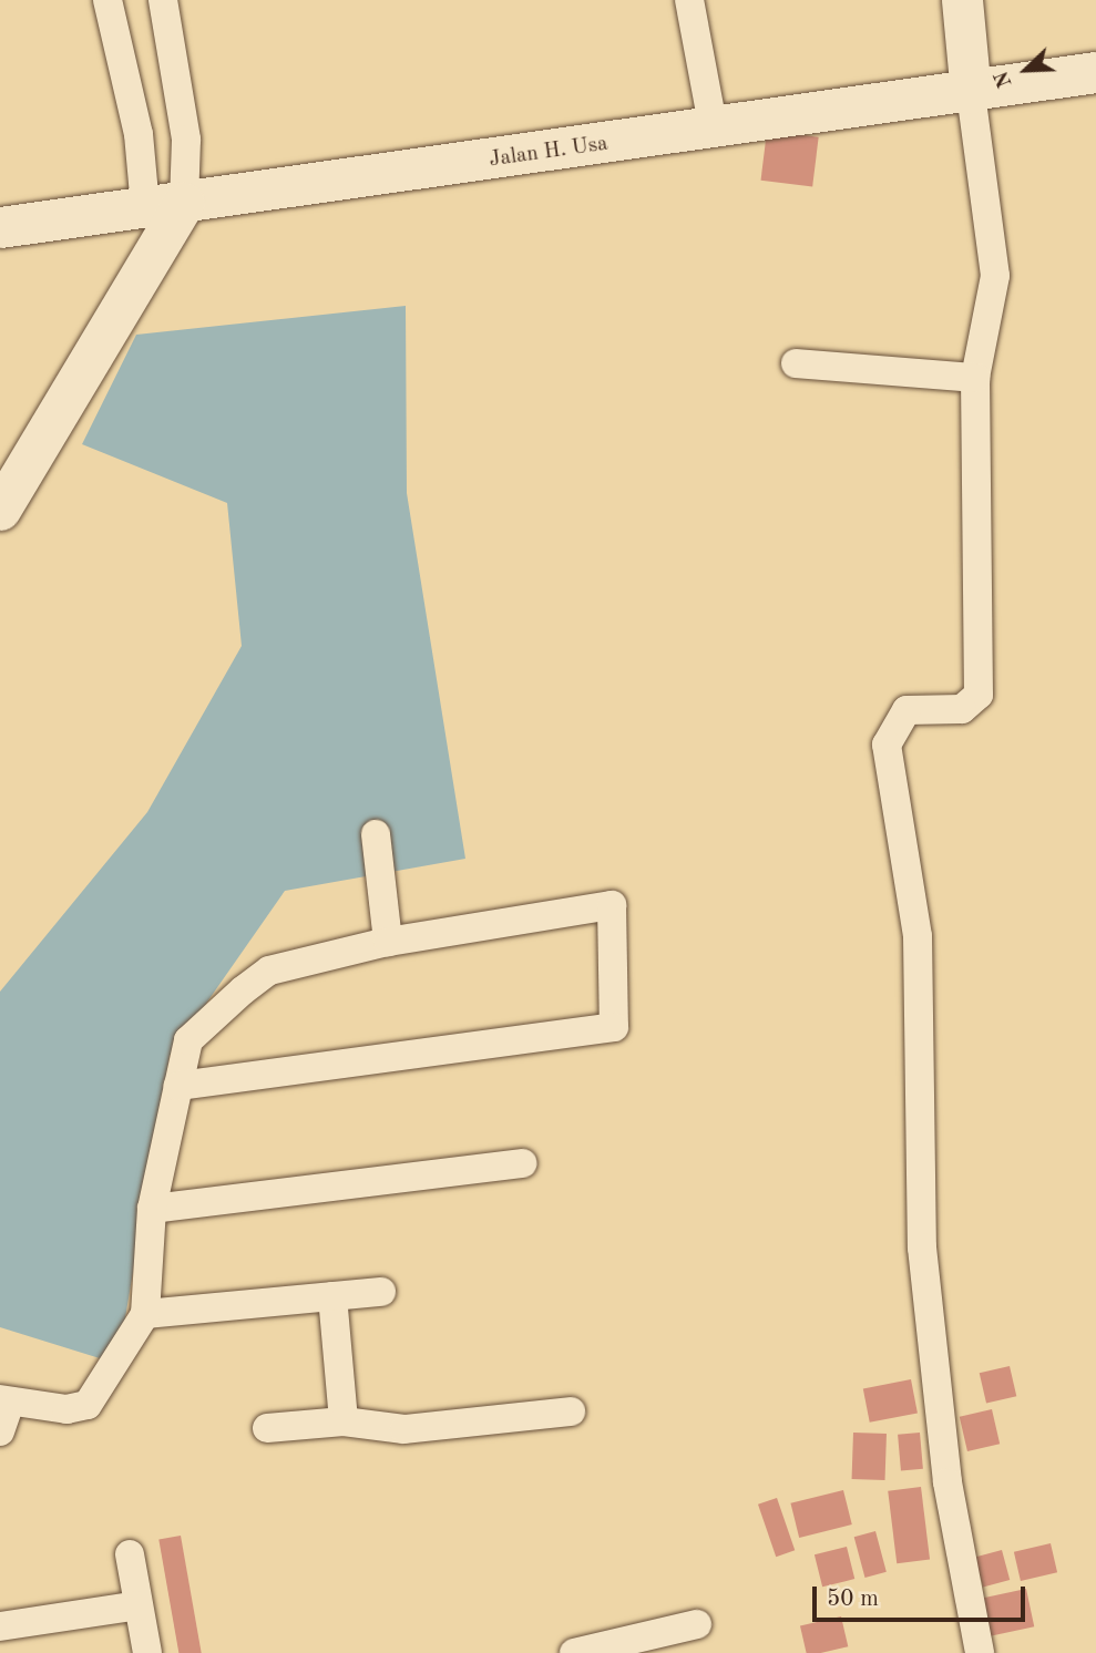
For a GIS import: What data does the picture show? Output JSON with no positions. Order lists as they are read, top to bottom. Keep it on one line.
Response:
{"streets":{"street":["Jalan H. Usa"]},"scale_bar":"50 m","north":"bottom left"}
